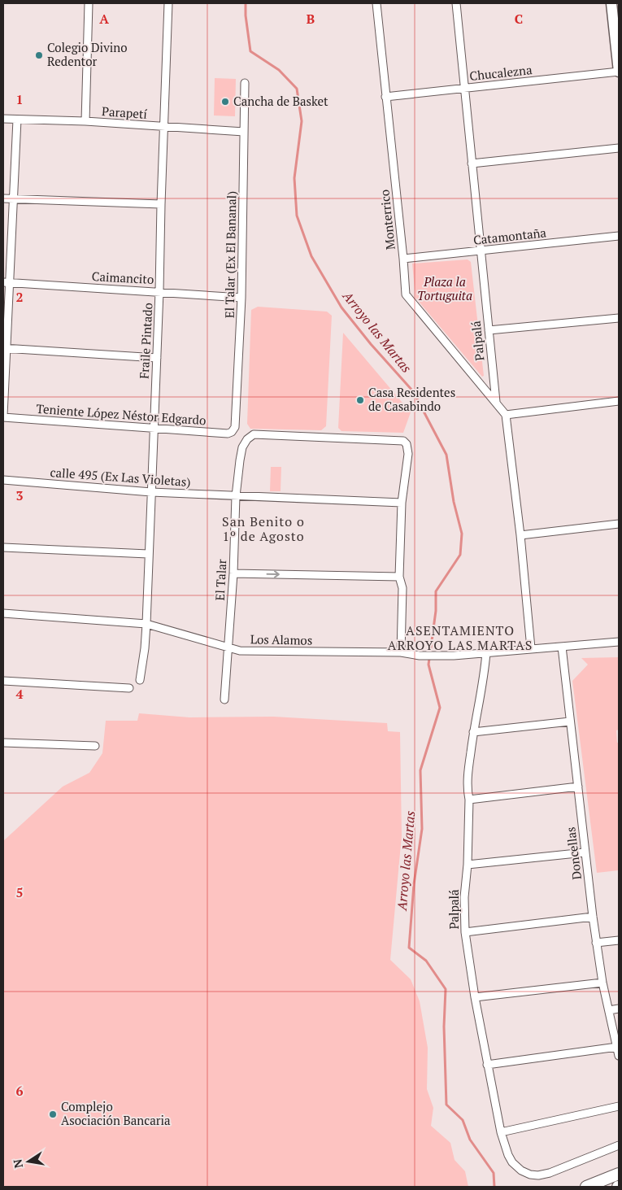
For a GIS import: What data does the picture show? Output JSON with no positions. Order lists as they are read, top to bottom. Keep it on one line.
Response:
{"streets":{"street":["Chucalezna","Parapetí","Monterrico","Catamontaña","El Talar (Ex El Bananal)","Caimancito","Fraile Pintado","Palpalá","Teniente López Néstor Edgardo","calle 495 (Ex Las Violetas)","El Talar","Los Alamos","Doncellas"]},"crossings":[["Chucalezna","Monterrico"],["Chucalezna","Palpalá"],["Parapetí","El Talar (Ex El Bananal)"],["Parapetí","Fraile Pintado"],["Monterrico","Catamontaña"],["Monterrico","Palpalá"],["Catamontaña","Palpalá"],["El Talar (Ex El Bananal)","Caimancito"],["El Talar (Ex El Bananal)","Teniente López Néstor Edgardo"],["Caimancito","Fraile Pintado"],["Fraile Pintado","Teniente López Néstor Edgardo"],["Fraile Pintado","calle 495 (Ex Las Violetas)"],["Fraile Pintado","Los Alamos"],["Palpalá","Los Alamos"],["calle 495 (Ex Las Violetas)","El Talar"],["El Talar","Los Alamos"],["Los Alamos","Doncellas"]],"districts":["San Benito o 1º de Agosto","ASENTAMIENTO ARROYO LAS MARTAS"],"water":["Arroyo las Martas"],"parks":["Plaza la Tortuguita"],"places":["Colegio Divino Redentor","Cancha de Basket","Casa Residentes de Casabindo","Complejo Asociación Bancaria"],"north":"left","grid":{"columns":["A","B","C"],"rows":["1","2","3","4","5","6"]}}
